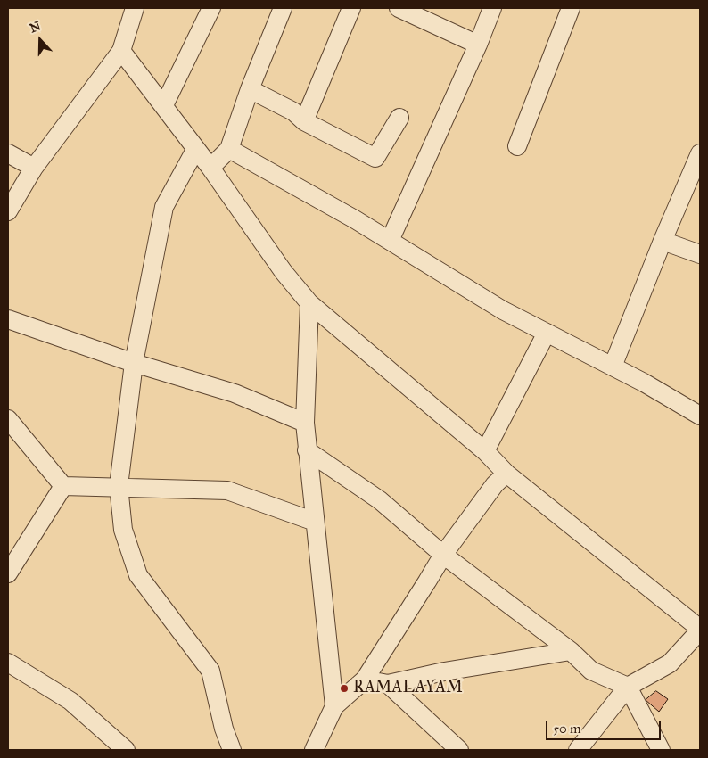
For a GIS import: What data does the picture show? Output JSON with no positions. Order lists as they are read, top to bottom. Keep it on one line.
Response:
{"places":["RAMALAYAM"],"scale_bar":"50 m","north":"top"}
